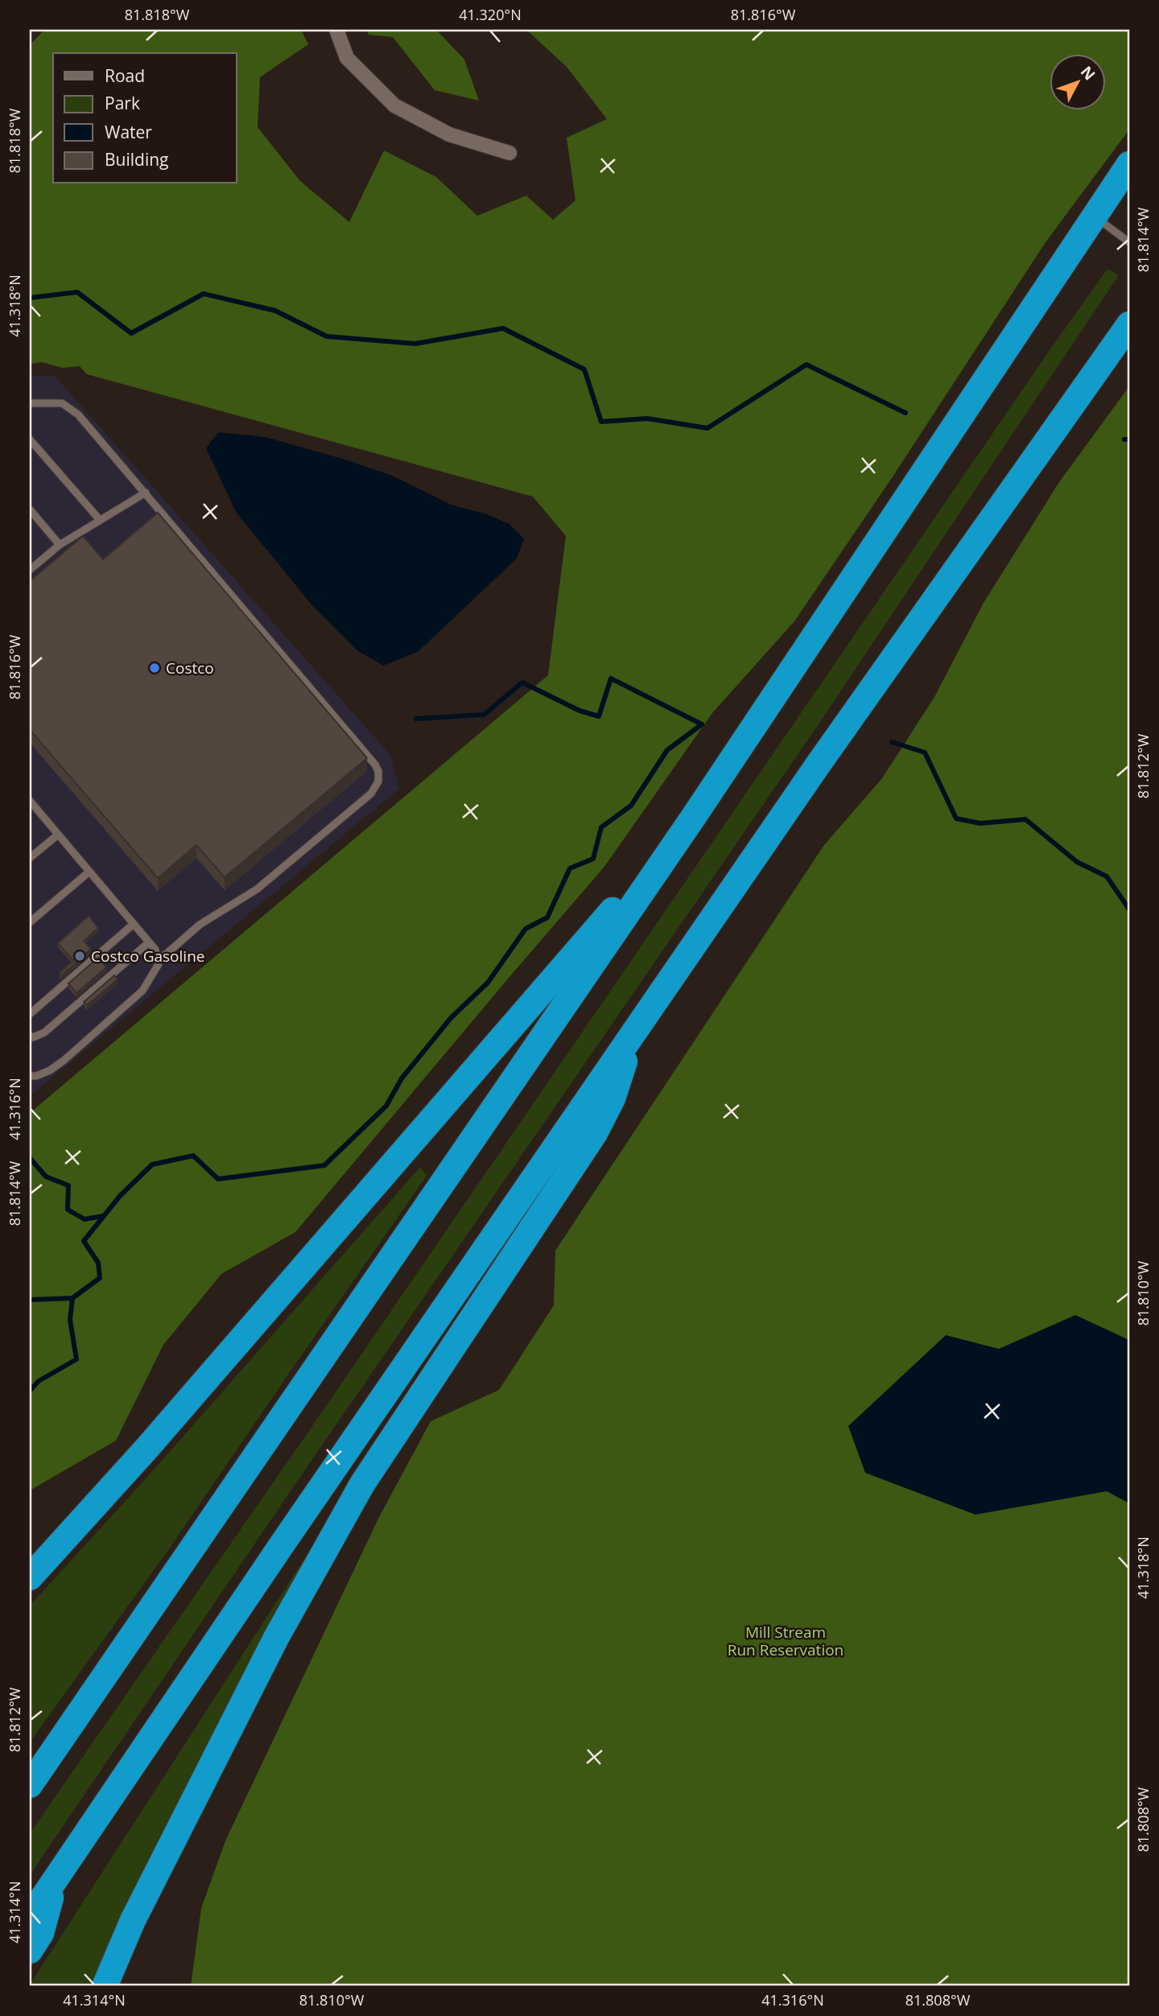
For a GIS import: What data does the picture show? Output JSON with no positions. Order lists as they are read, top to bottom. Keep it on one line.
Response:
{"parks":["Mill Stream Run Reservation"],"places":["Costco","Costco Gasoline"],"legend":["Road","Park","Water","Building"],"north":"top right","coordinates":["81.818°W","41.320°N","81.816°W","81.814°W","41.318°N","81.812°W","41.316°N","81.810°W","81.808°W","41.314°N"]}
